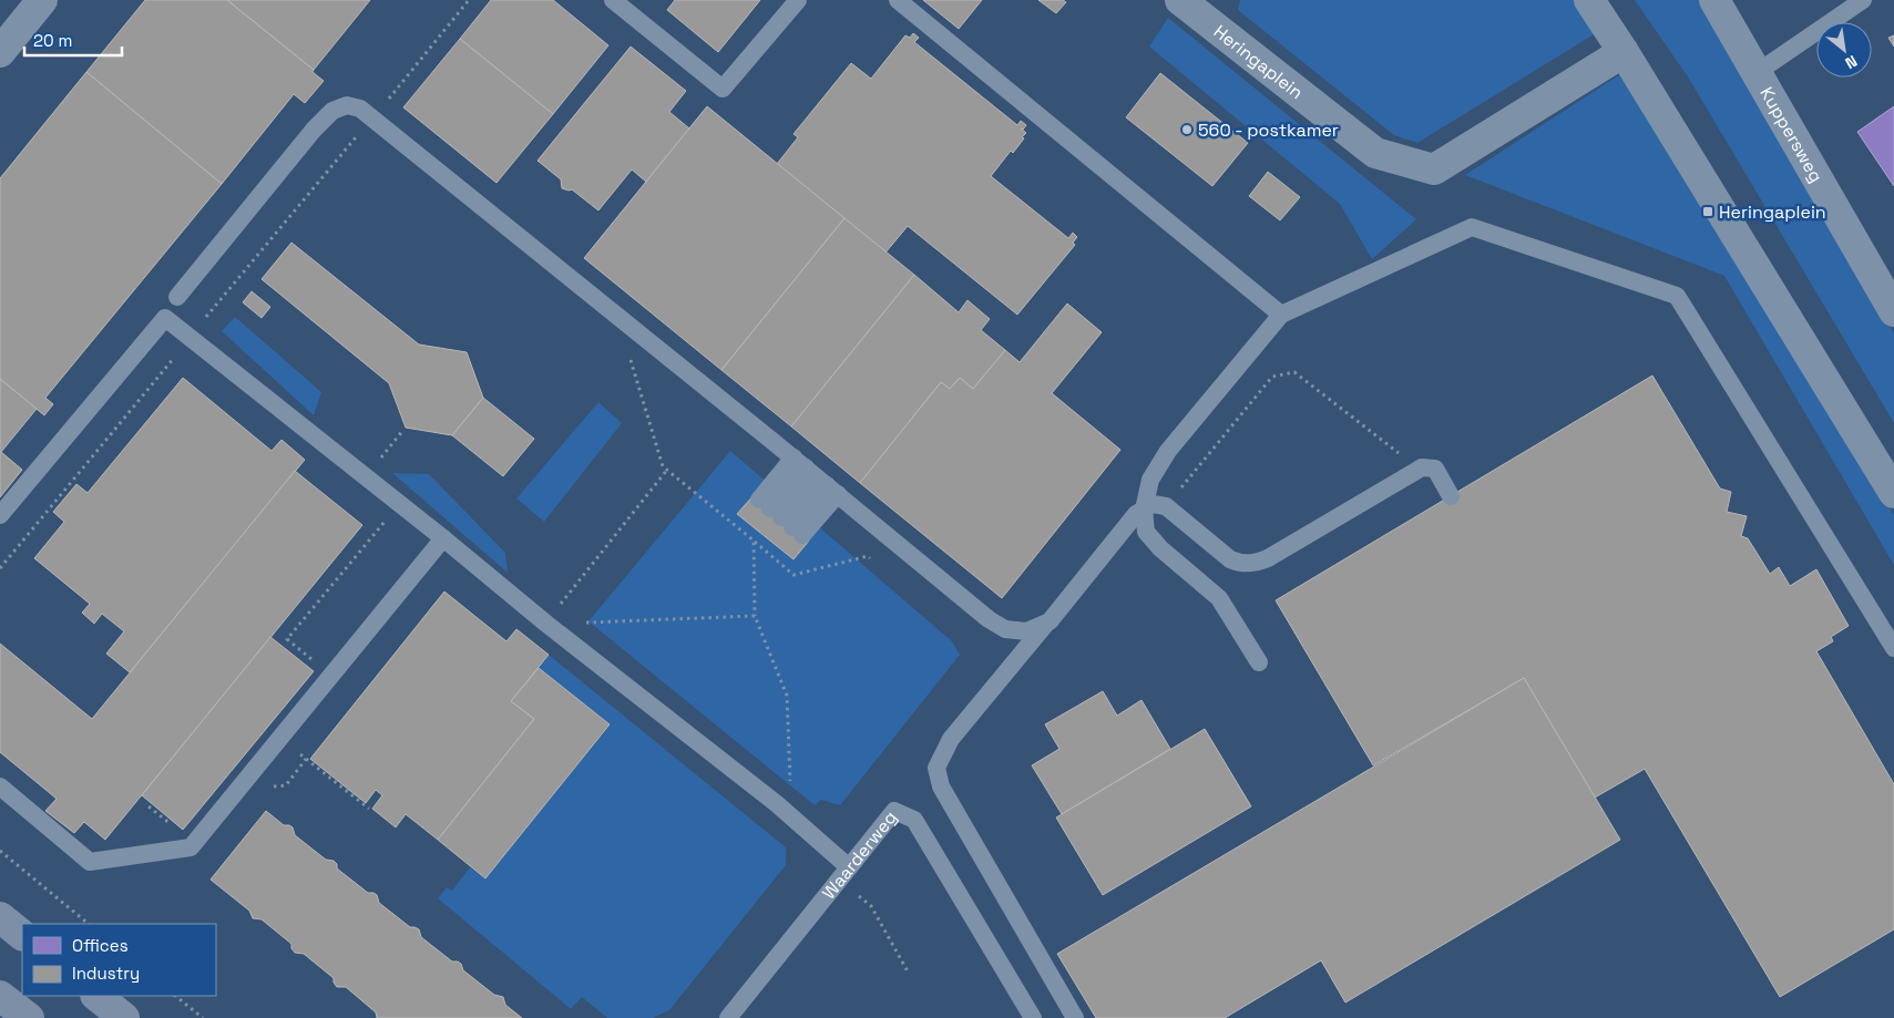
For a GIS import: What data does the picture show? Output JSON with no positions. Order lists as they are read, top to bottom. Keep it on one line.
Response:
{"streets":{"street":["Heringaplein","Kuppersweg"],"lane":["Waarderweg"]},"places":{"other":["560 - postkamer"],"transit":["Heringaplein"]},"legend":["Offices","Industry"],"scale_bar":"20 m","north":"bottom right"}
